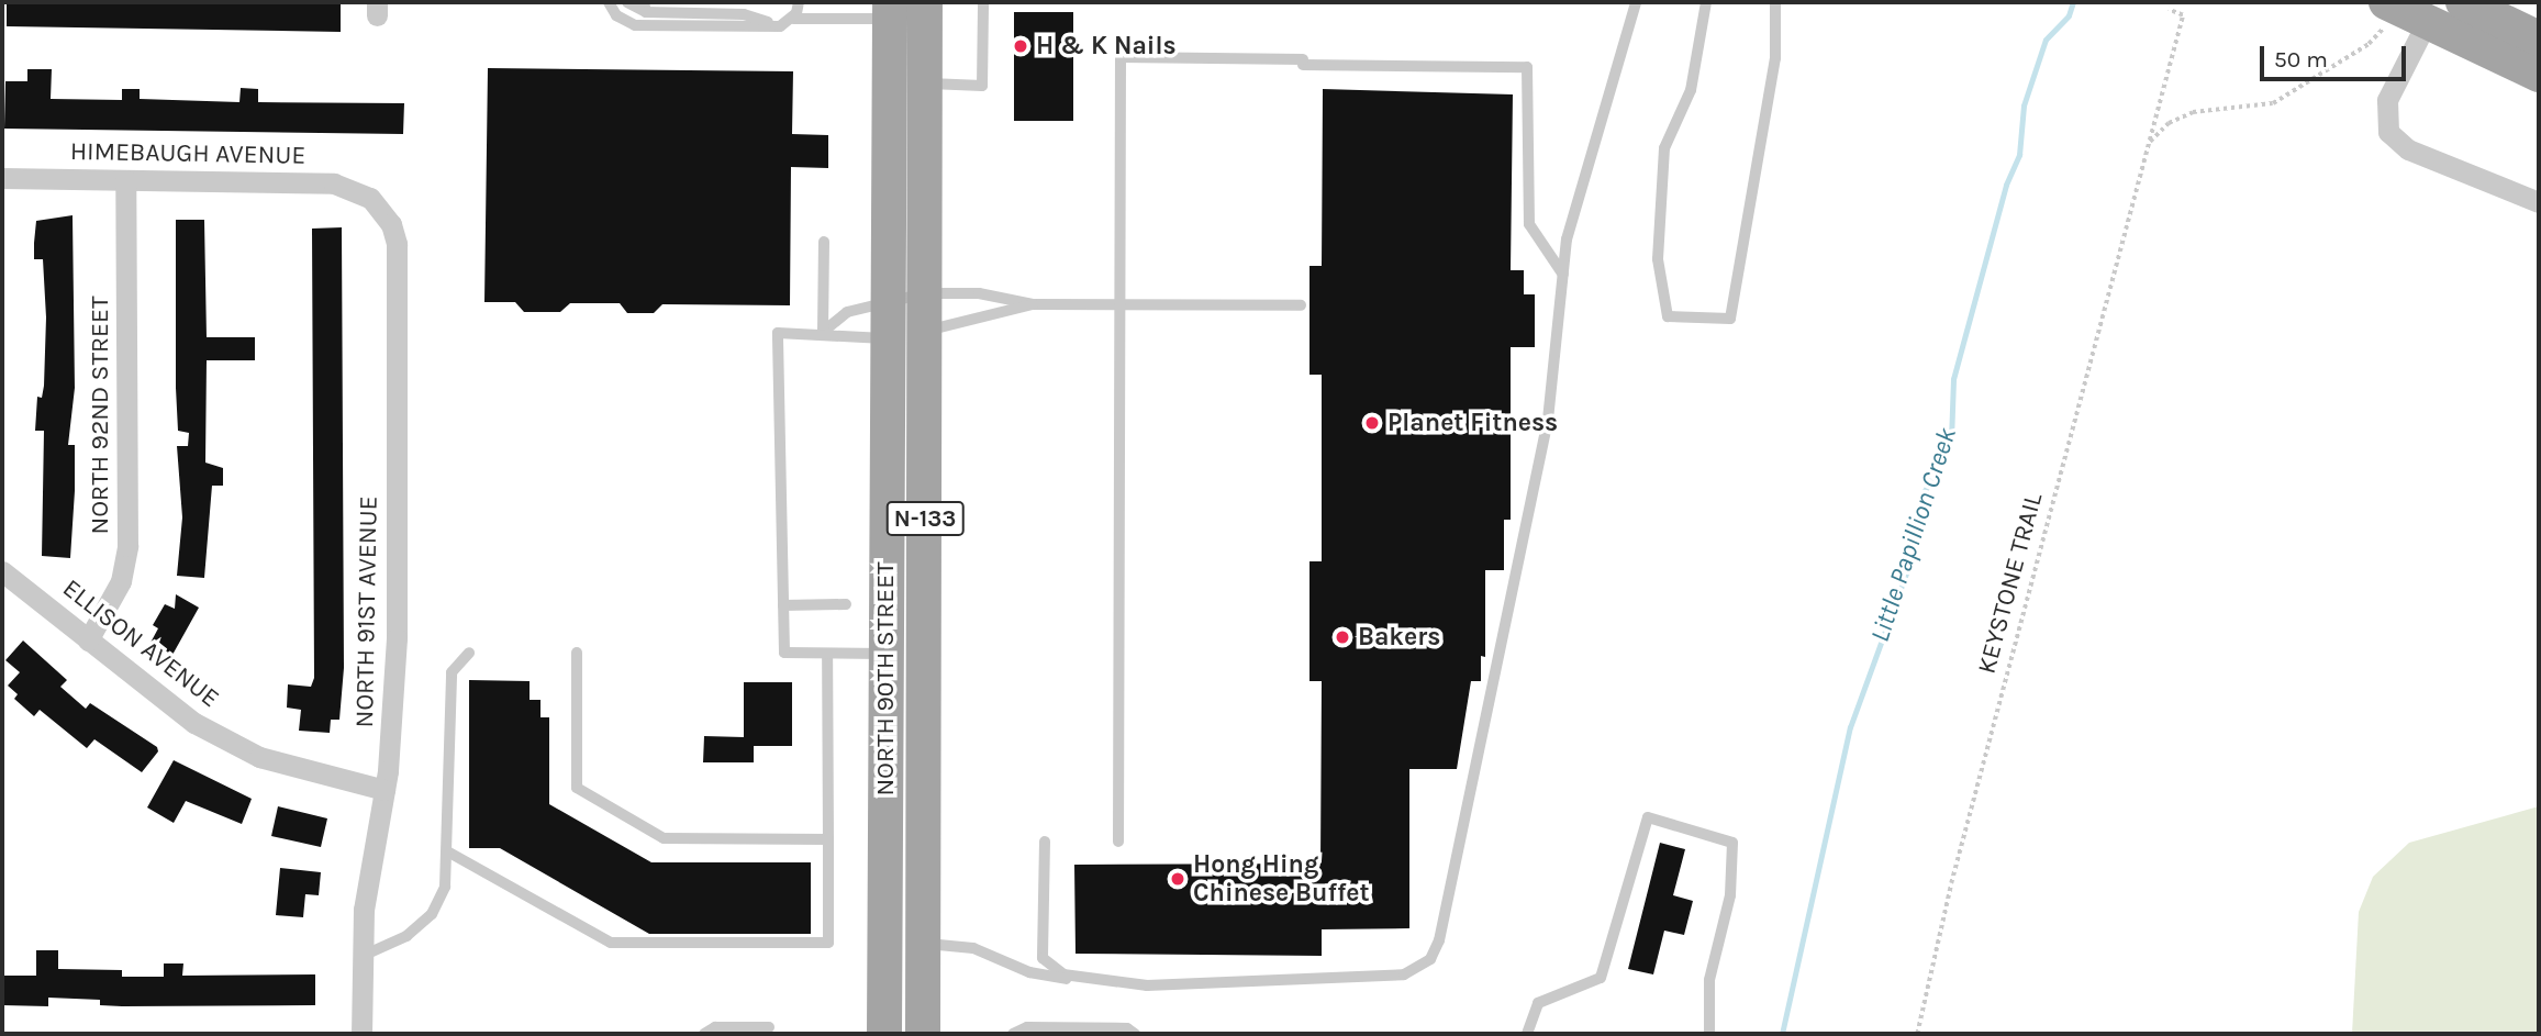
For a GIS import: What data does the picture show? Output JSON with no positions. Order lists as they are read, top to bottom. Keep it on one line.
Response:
{"streets":{"main road":["N-133","NORTH 90TH STREET"],"street":["HIMEBAUGH AVENUE","NORTH 92ND STREET","NORTH 91ST AVENUE","ELLISON AVENUE"],"path":["KEYSTONE TRAIL"]},"crossings":[["HIMEBAUGH AVENUE","NORTH 92ND STREET"],["HIMEBAUGH AVENUE","NORTH 91ST AVENUE"],["NORTH 92ND STREET","ELLISON AVENUE"],["NORTH 91ST AVENUE","ELLISON AVENUE"]],"water":["Little Papillion Creek"],"places":["H & K Nails","Planet Fitness","Bakers","Hong Hing Chinese Buffet"],"scale_bar":"50 m"}
